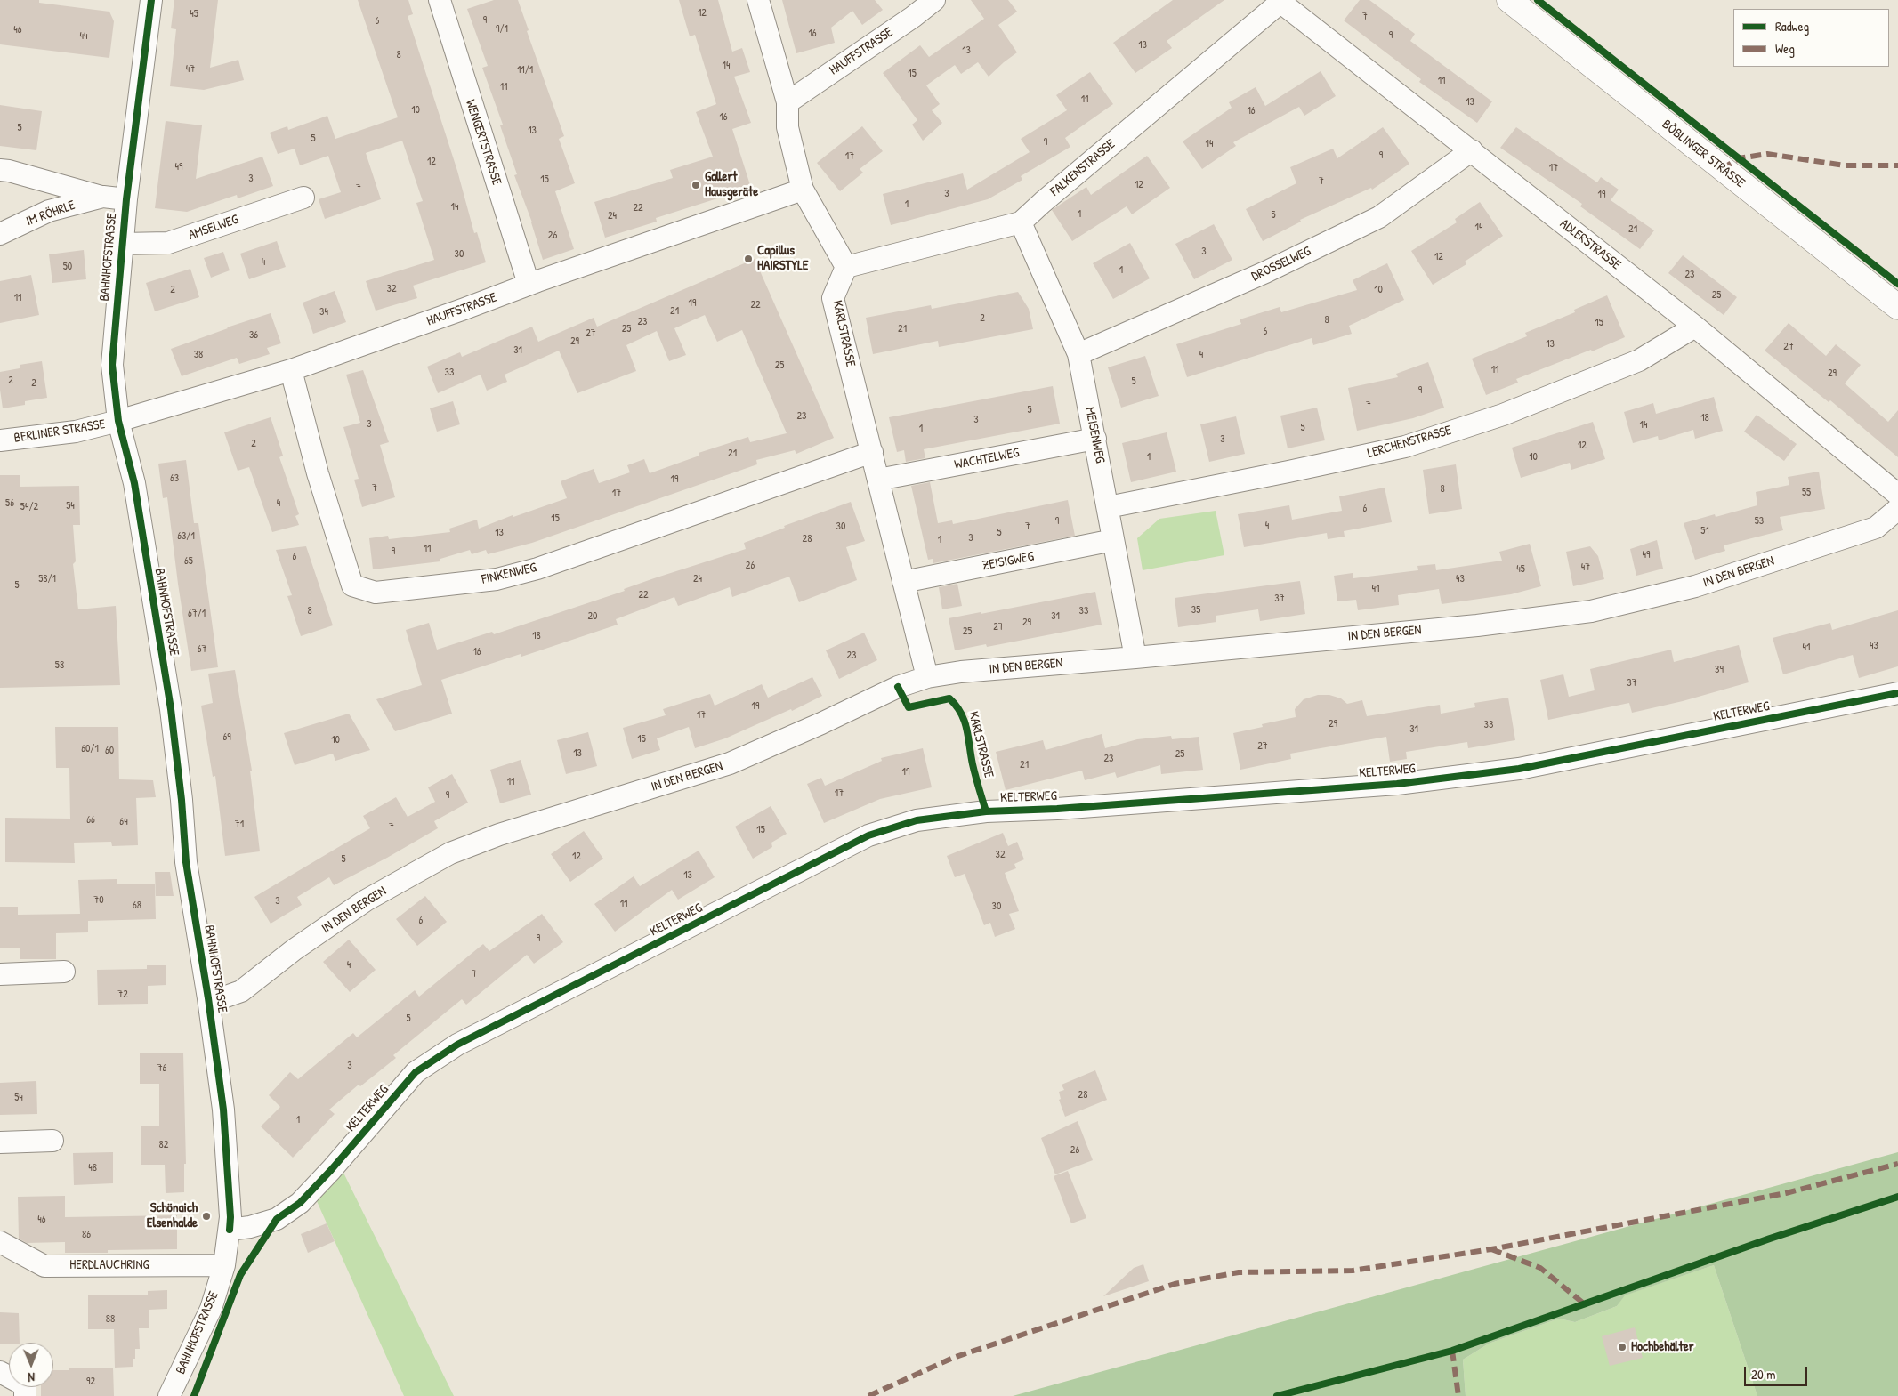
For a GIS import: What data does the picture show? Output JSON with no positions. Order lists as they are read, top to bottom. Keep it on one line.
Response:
{"streets":{"main road":["BÖBLINGER STRASSE"],"street":["HAUFFSTRASSE","WENGERTSTRASSE","FALKENSTRASSE","IM RÖHRLE","AMSELWEG","ADLERSTRASSE","BAHNHOFSTRASSE","DROSSELWEG","KARLSTRASSE","BERLINER STRASSE","MEISENWEG","LERCHENSTRASSE","WACHTELWEG","ZEISIGWEG","IN DEN BERGEN","FINKENWEG","KELTERWEG","HERDLAUCHRING"]},"crossings":[["HAUFFSTRASSE","WENGERTSTRASSE"],["HAUFFSTRASSE","BAHNHOFSTRASSE"],["HAUFFSTRASSE","BERLINER STRASSE"],["HAUFFSTRASSE","FINKENWEG"],["FALKENSTRASSE","ADLERSTRASSE"],["FALKENSTRASSE","KARLSTRASSE"],["FALKENSTRASSE","MEISENWEG"],["IM RÖHRLE","BAHNHOFSTRASSE"],["AMSELWEG","BAHNHOFSTRASSE"],["ADLERSTRASSE","DROSSELWEG"],["ADLERSTRASSE","LERCHENSTRASSE"],["BAHNHOFSTRASSE","BERLINER STRASSE"],["BAHNHOFSTRASSE","IN DEN BERGEN"],["BAHNHOFSTRASSE","KELTERWEG"],["BAHNHOFSTRASSE","HERDLAUCHRING"],["DROSSELWEG","MEISENWEG"],["KARLSTRASSE","WACHTELWEG"],["KARLSTRASSE","ZEISIGWEG"],["KARLSTRASSE","IN DEN BERGEN"],["KARLSTRASSE","FINKENWEG"],["MEISENWEG","LERCHENSTRASSE"],["MEISENWEG","WACHTELWEG"],["MEISENWEG","ZEISIGWEG"],["MEISENWEG","IN DEN BERGEN"]],"places":["Gallert Hausgeräte","Capillus HAIRSTYLE","Schönaich Elsenhalde","Hochbehälter"],"house_numbers":["12","45","7","9","6","9/1","46","16","9","44","13","13","8","14","47","11/1","15","11","11","11","13","10","16","16","5","13","5","9","14","9","17","12","49","17","3","15","7","12","7","3","19","1","14","22","1","5","24","14","21","26","3","30","12","4","50","1","23","32","2","10","25","11","19","22","21","34","2","8","23","15","25","21","6","27","36","29","13","27","31","38","4","25","11","33","29","2","5","2","9","7","5","23","18","3","3","14","5","1","3","2","12","21","1","10","63","19","7","8","55","17","56","4","54","54/2","6","15","9","53","4","30","7","51","13","5","63/1","3","28","1","11","9","49","6","65","26","47","45","58/1","24","43","5","41","22","37","35","8","33","67/1","20","31","29","27","25","18","43","41","67","16","23","58","39","37","19","17","29","33","31","69","15","10","27","60/1","60","13","25","23","21","19","11","17","9","66","64","71","7","15","32","12","5","13","70","3","11","68","30","6","9","4","7","72","5","3","76","28","54","1","82","26","48","46","86","88","92"],"legend":["Radweg","Weg"],"scale_bar":"20 m","north":"bottom"}
